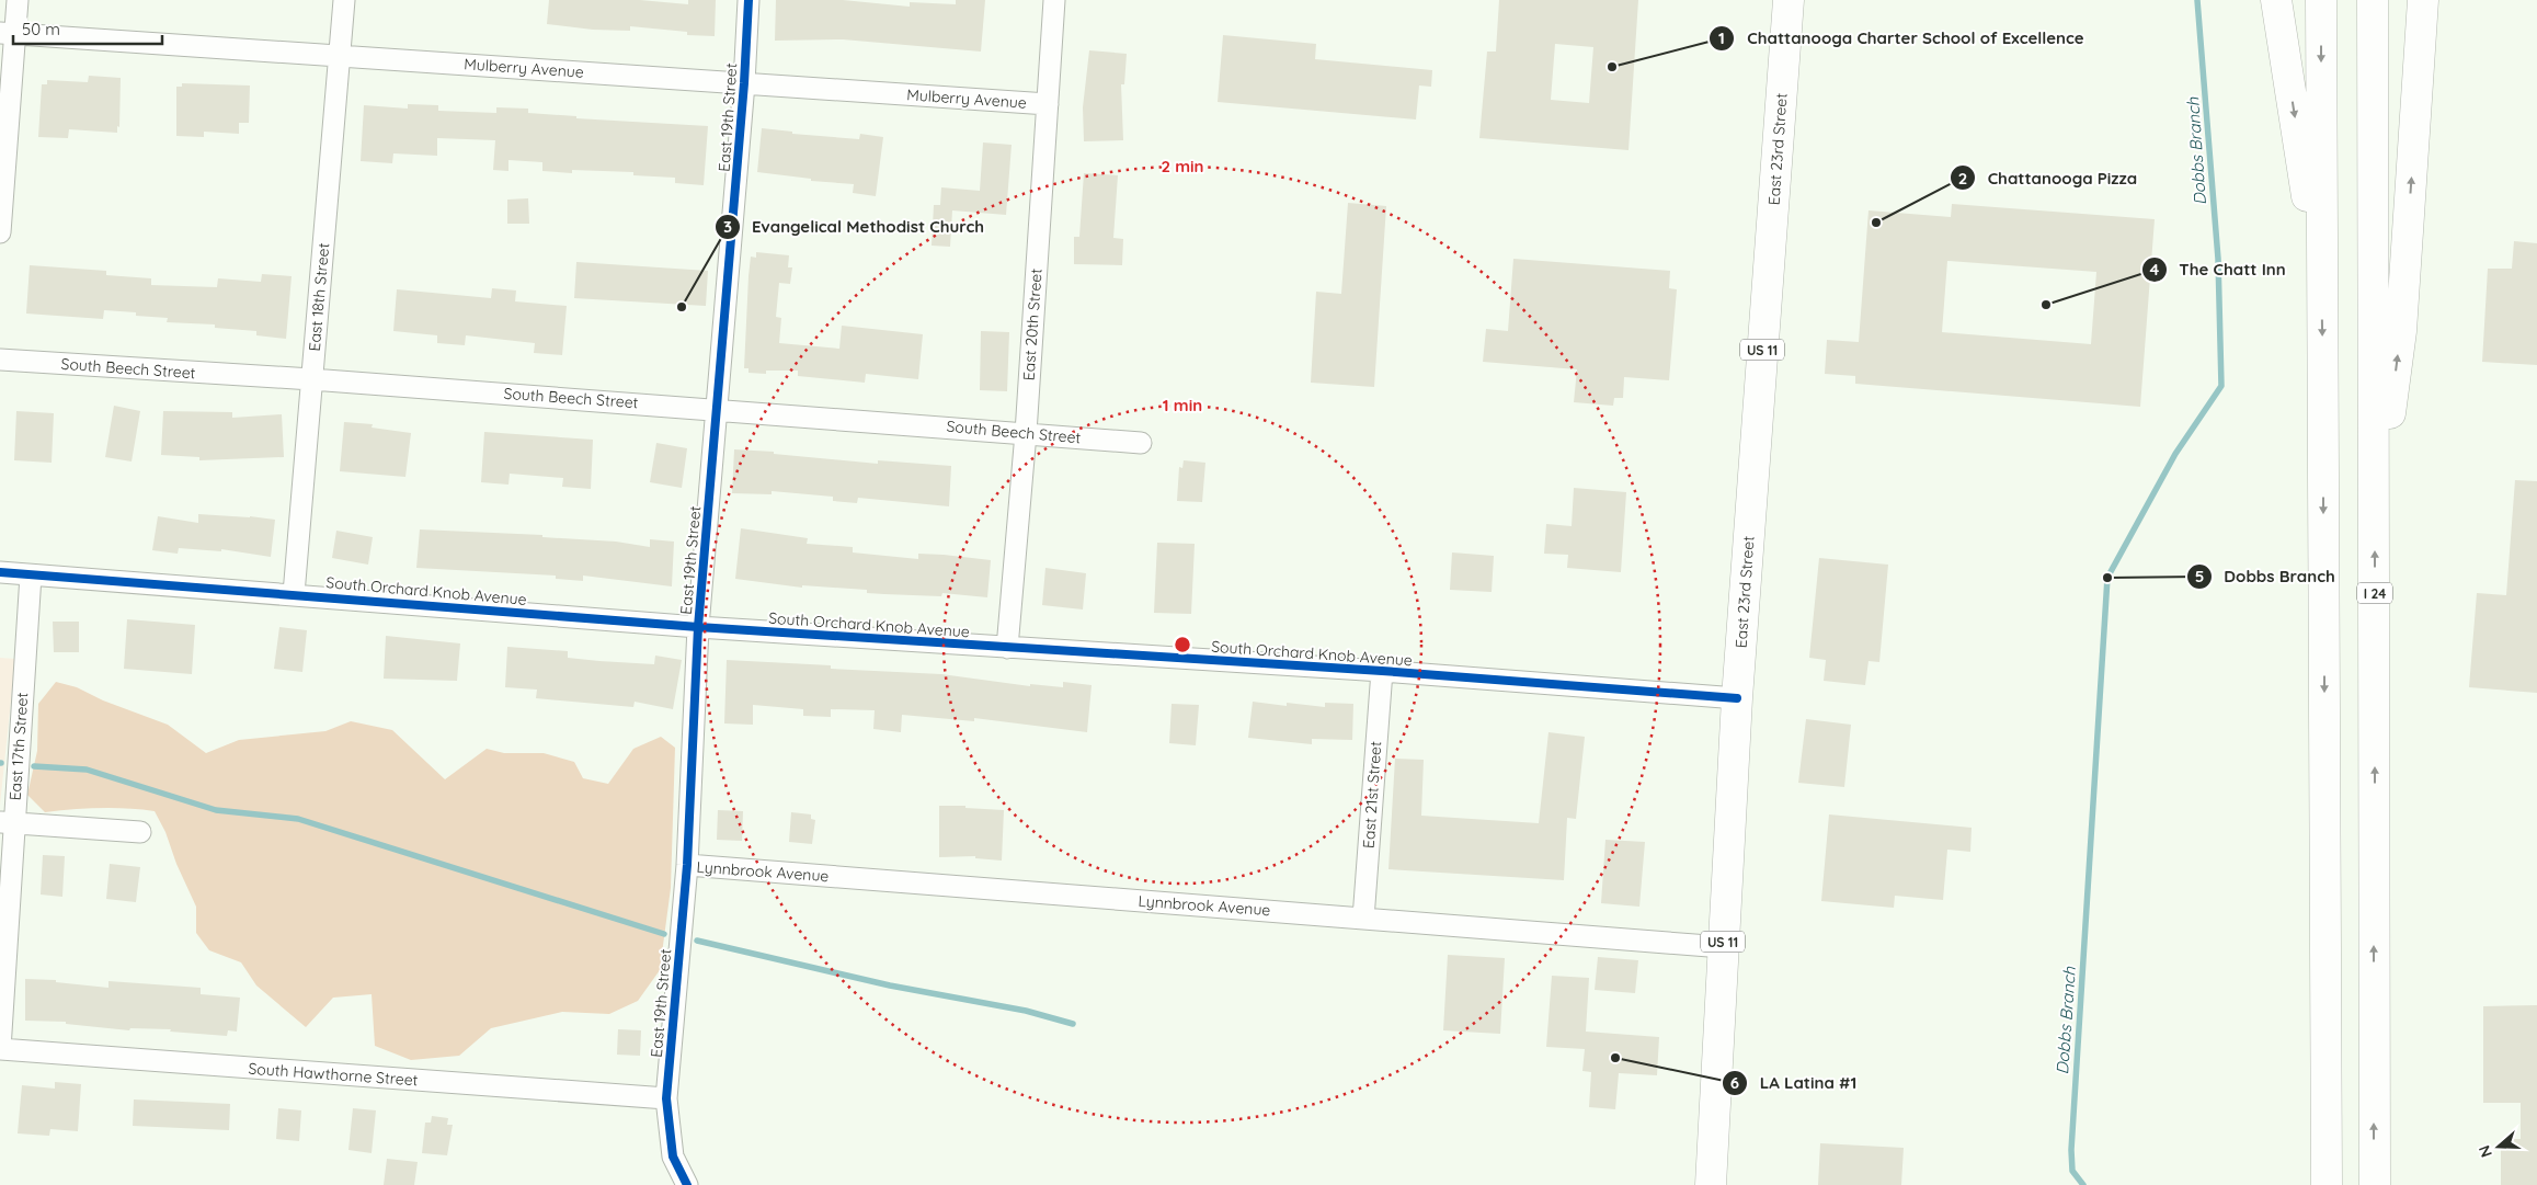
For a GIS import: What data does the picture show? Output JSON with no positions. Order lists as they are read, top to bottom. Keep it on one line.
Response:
{"streets":{"main road":["East 23rd Street","US 11","I 24"],"street":["Mulberry Avenue","East 19th Street","East 18th Street","East 20th Street","South Beech Street","South Orchard Knob Avenue","East 17th Street","East 21st Street","Lynnbrook Avenue","South Hawthorne Street"]},"crossings":[["Mulberry Avenue","East 19th Street"],["Mulberry Avenue","East 18th Street"],["Mulberry Avenue","East 20th Street"],["East 19th Street","South Beech Street"],["East 19th Street","South Orchard Knob Avenue"],["East 19th Street","Lynnbrook Avenue"],["East 19th Street","South Hawthorne Street"],["East 23rd Street","South Orchard Knob Avenue"],["East 23rd Street","Lynnbrook Avenue"],["East 18th Street","South Beech Street"],["East 18th Street","South Orchard Knob Avenue"],["East 20th Street","South Beech Street"],["East 20th Street","South Orchard Knob Avenue"],["South Orchard Knob Avenue","East 17th Street"],["South Orchard Knob Avenue","East 21st Street"],["East 17th Street","South Hawthorne Street"],["East 21st Street","Lynnbrook Avenue"]],"water":["Dobbs Branch"],"places":["Chattanooga Charter School of Excellence","Chattanooga Pizza","The Chatt Inn","Evangelical Methodist Church","Dobbs Branch","LA Latina #1"],"scale_bar":"50 m","north":"left","rings":["2 min","1 min"]}
